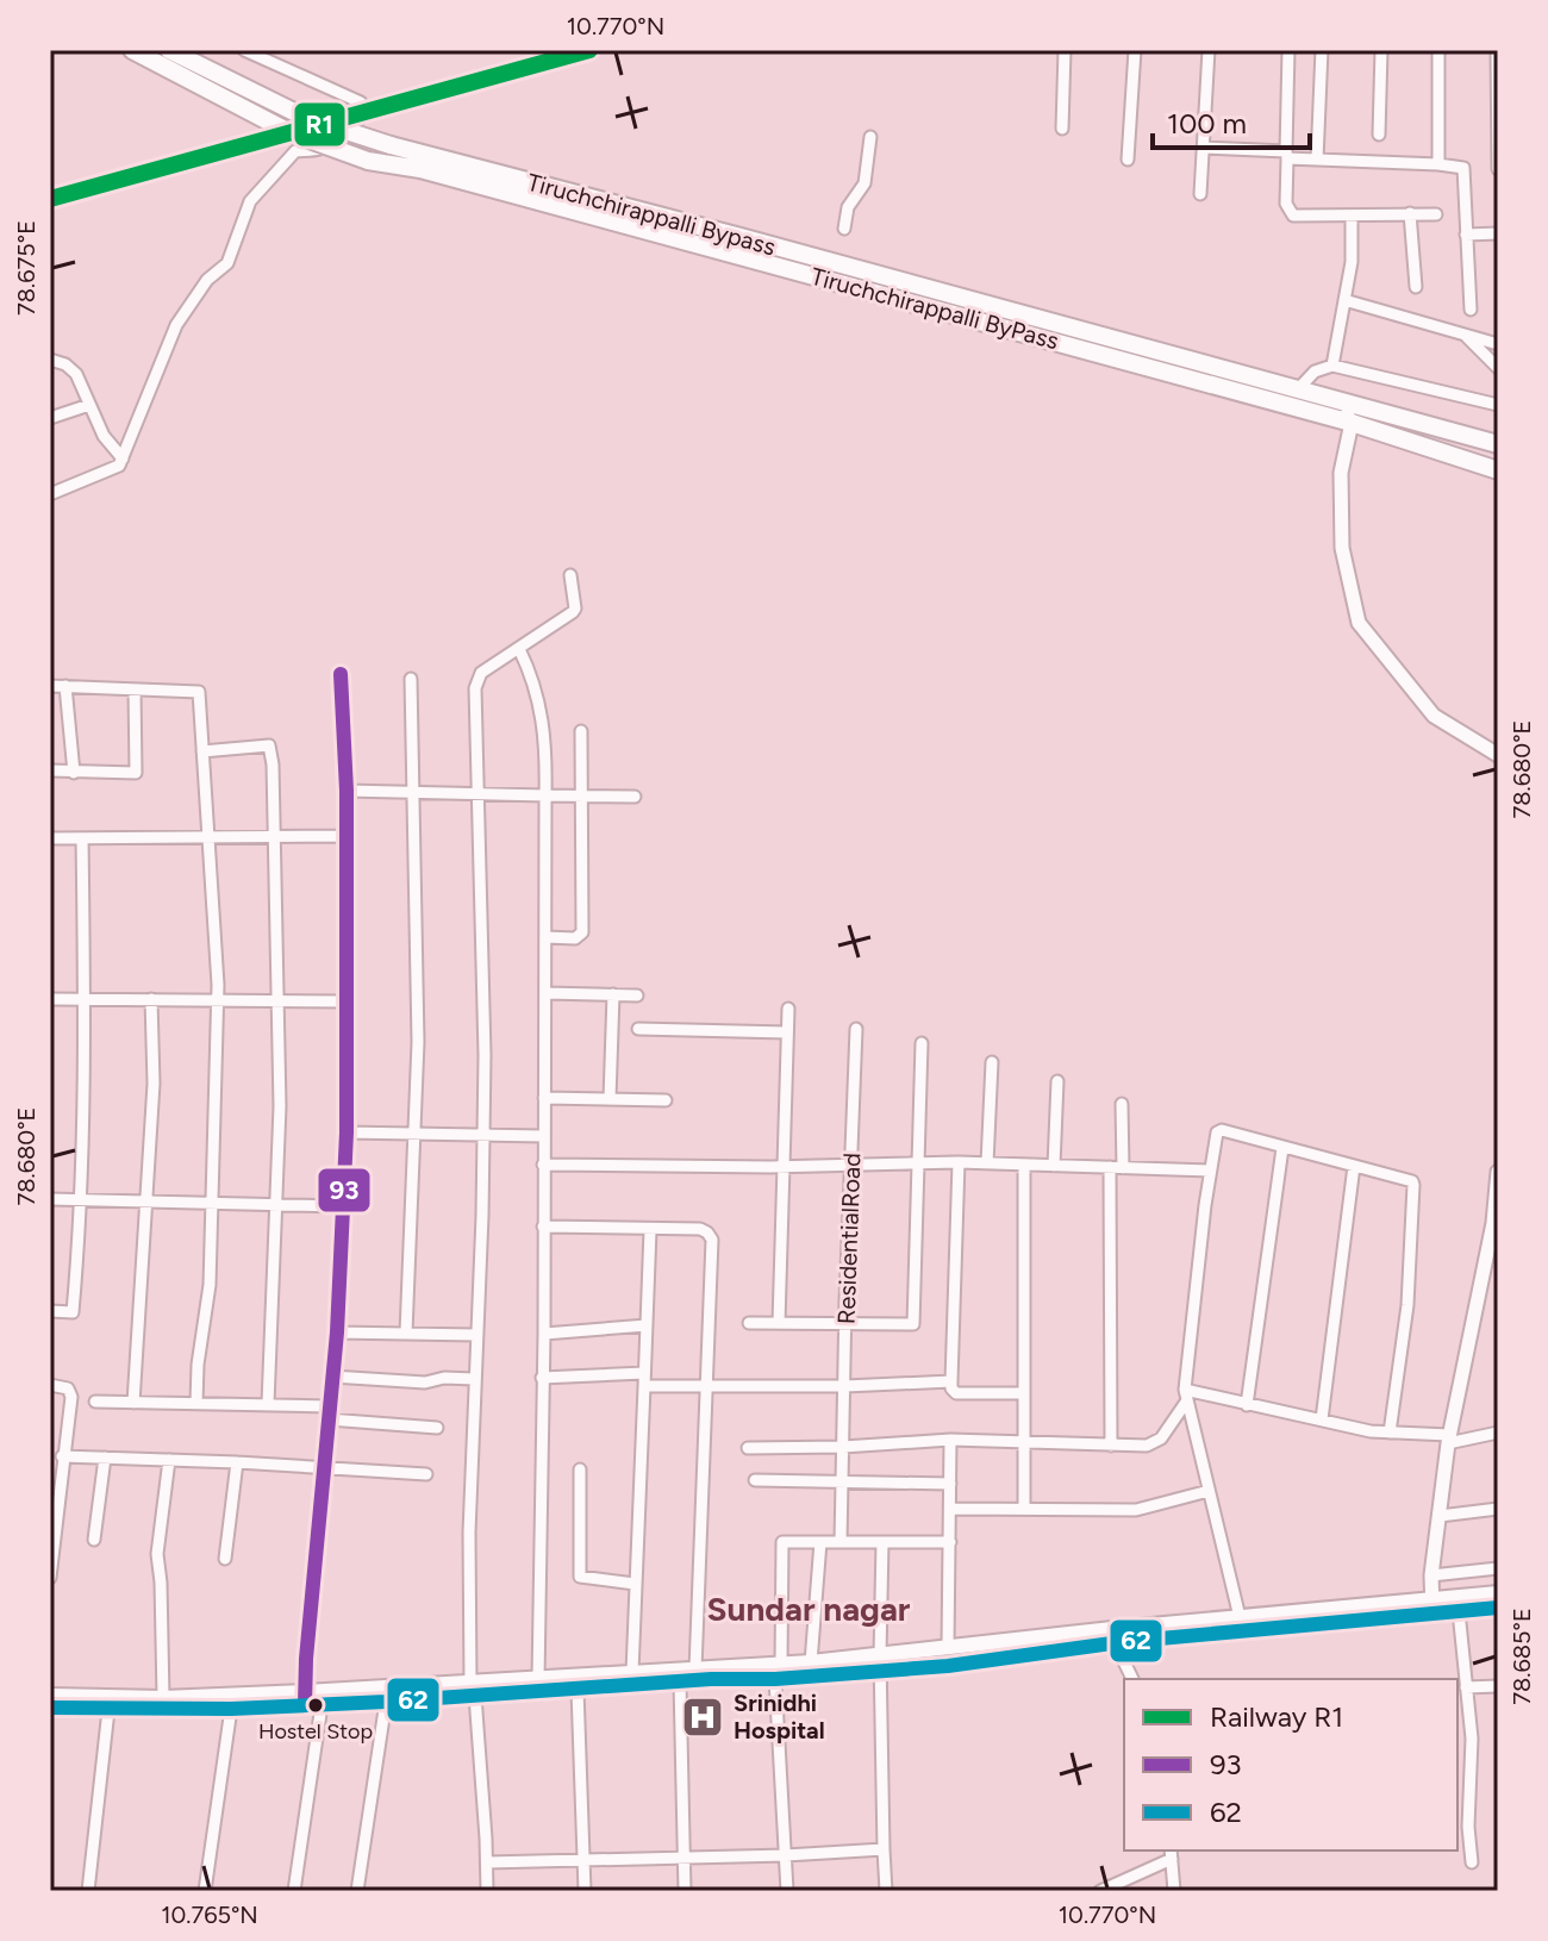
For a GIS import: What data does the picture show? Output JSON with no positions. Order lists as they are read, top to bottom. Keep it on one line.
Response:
{"streets":{"highway":["Tiruchchirappalli Bypass","Tiruchchirappalli ByPass"],"street":["ResidentialRoad"]},"crossings":[["Tiruchchirappalli Bypass","Tiruchchirappalli ByPass"]],"districts":["Sundar nagar"],"places":{"other":["Hostel Stop"],"hospital":["Srinidhi Hospital"]},"lines":["rail line R1","transit line 93","transit line 62"],"legend":["Railway R1","93","62"],"scale_bar":"100 m","coordinates":["10.770°N","78.675°E","78.680°E","78.685°E","10.765°N"]}
